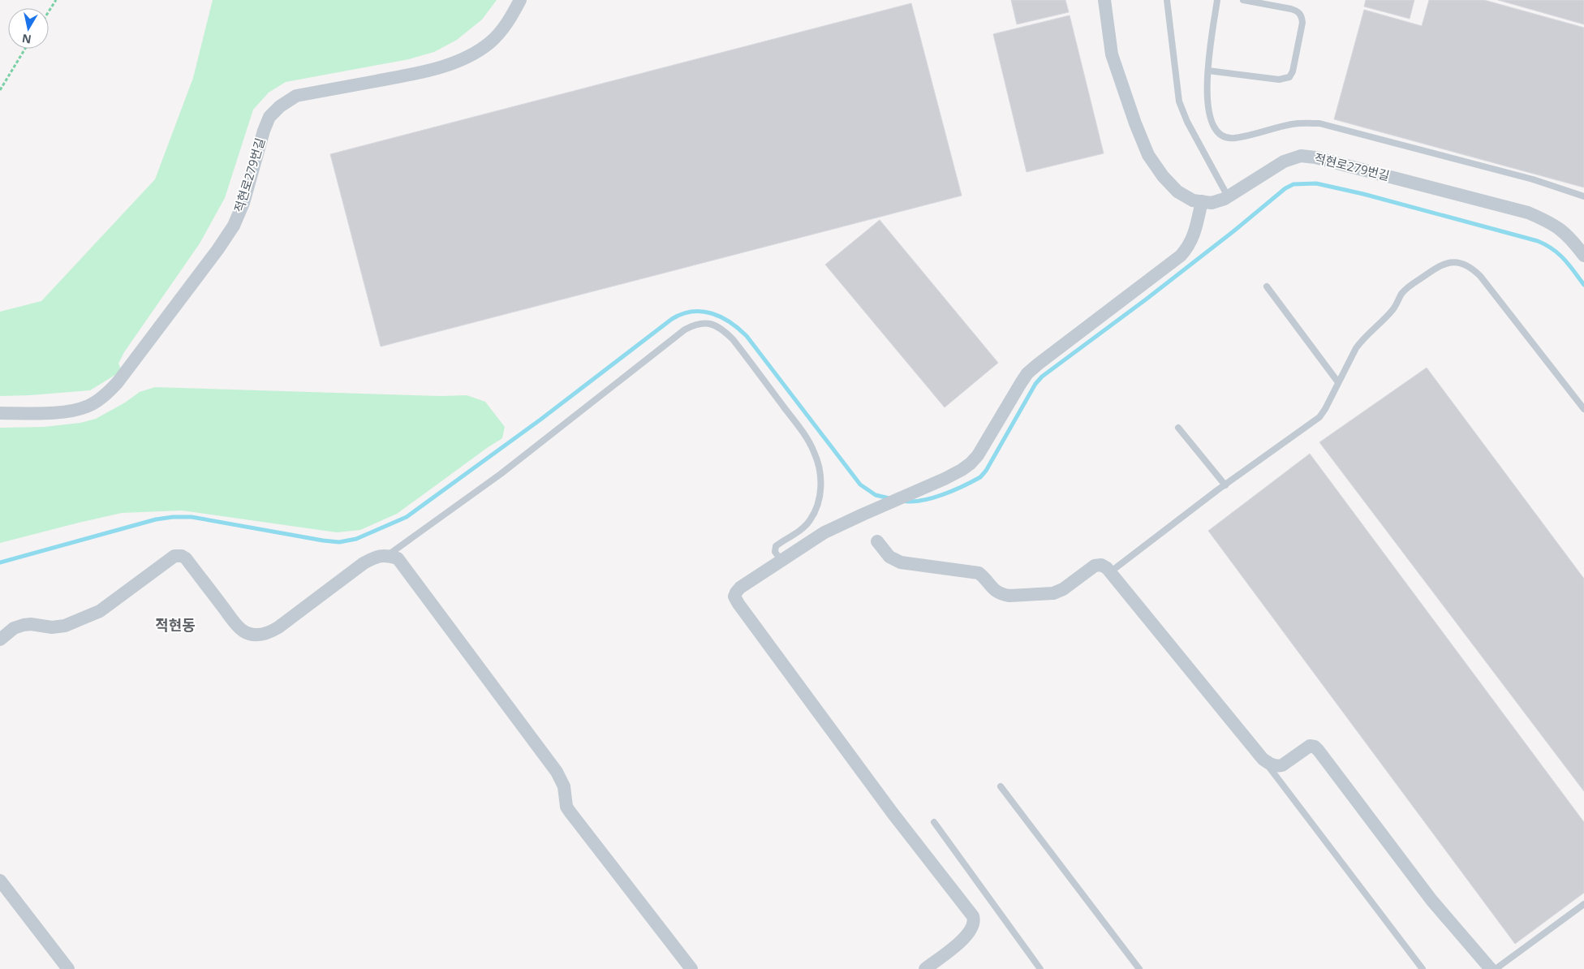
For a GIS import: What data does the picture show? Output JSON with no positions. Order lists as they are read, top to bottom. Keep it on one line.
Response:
{"streets":{"street":["적현로279번길"]},"districts":["적현동"],"north":"bottom"}
